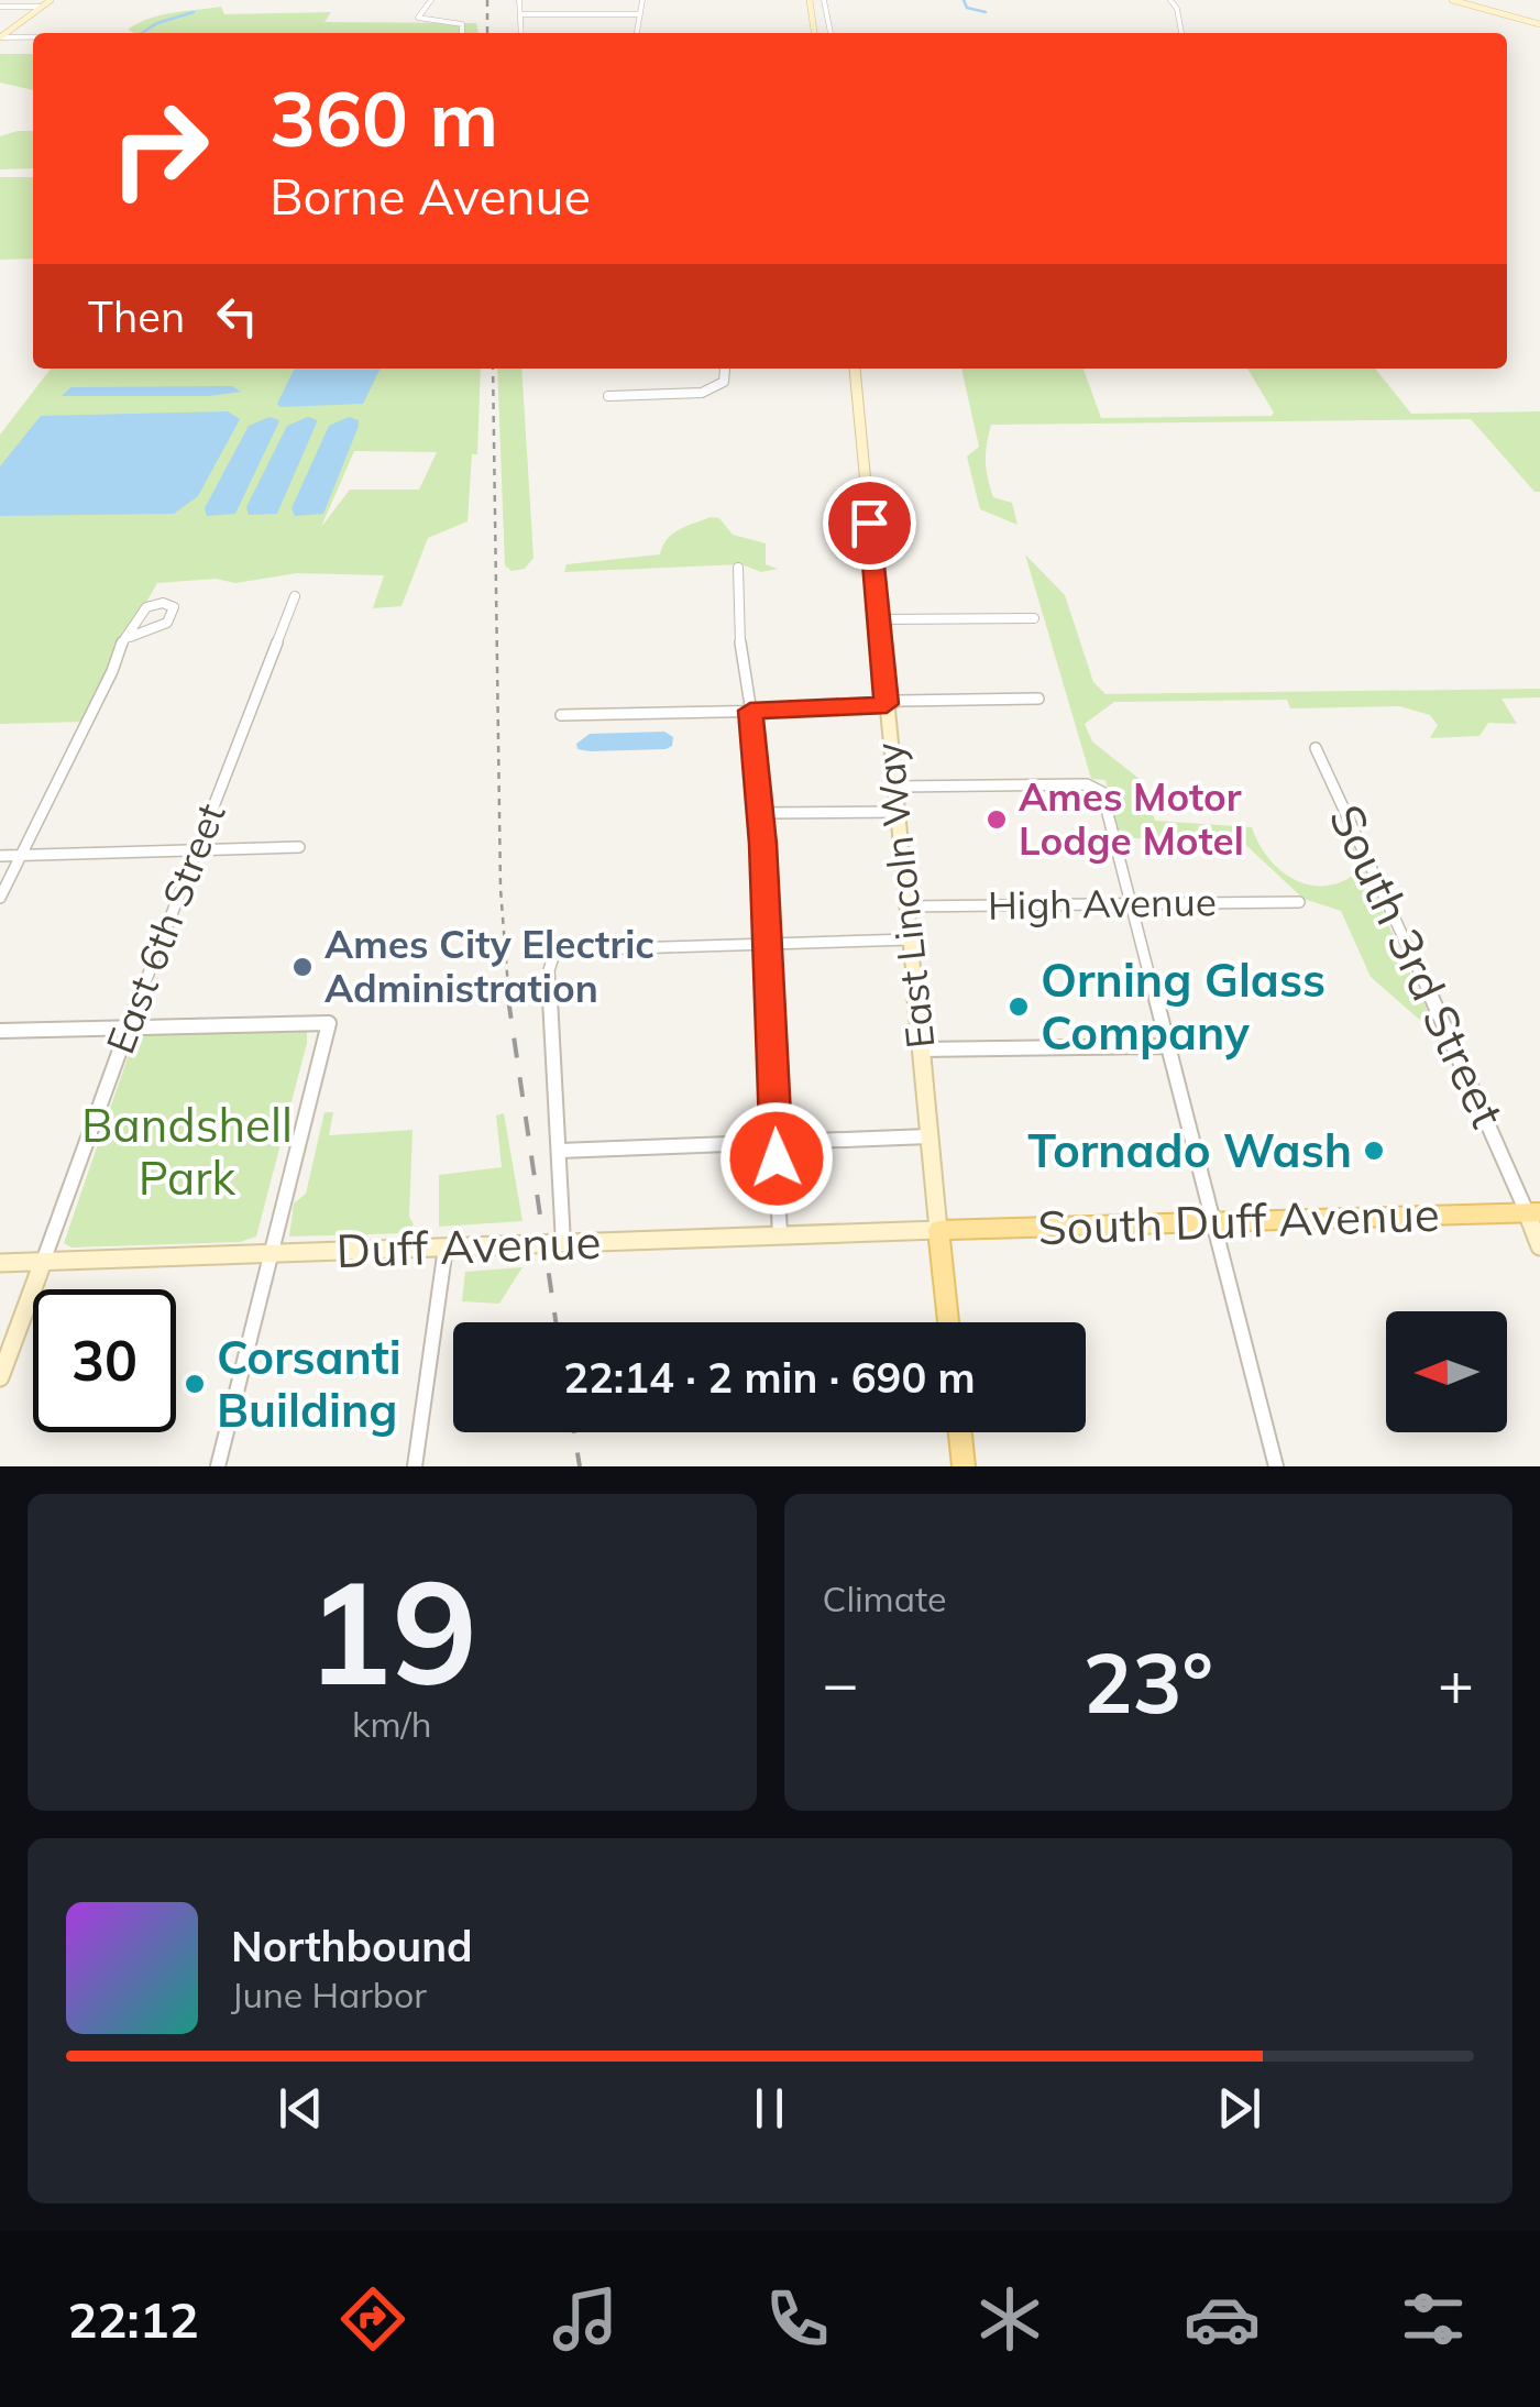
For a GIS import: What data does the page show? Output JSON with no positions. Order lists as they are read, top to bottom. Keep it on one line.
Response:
{"streets":{"main road":["East Lincoln Way","South 3rd Street","South Duff Avenue","Duff Avenue"],"street":["High Avenue","East 6th Street"]},"crossings":[["East Lincoln Way","High Avenue"],["East Lincoln Way","South Duff Avenue"],["East Lincoln Way","Duff Avenue"],["East 6th Street","Duff Avenue"],["South 3rd Street","South Duff Avenue"],["South Duff Avenue","Duff Avenue"]],"parks":["Bandshell Park"],"places":["Ames Motor Lodge Motel","Ames City Electric Administration","Orning Glass Company","Tornado Wash","Corsanti Building"],"north":"left","page":{"turn":["360 m","Borne Avenue"],"then":"Then","limit":"30","trip":"22:14 · 2 min · 690 m","tile":[["19","km/h"],"Climate"],"heat":["−","23°","+"],"song":["Northbound","June Harbor"],"tabs":"22:12"}}
